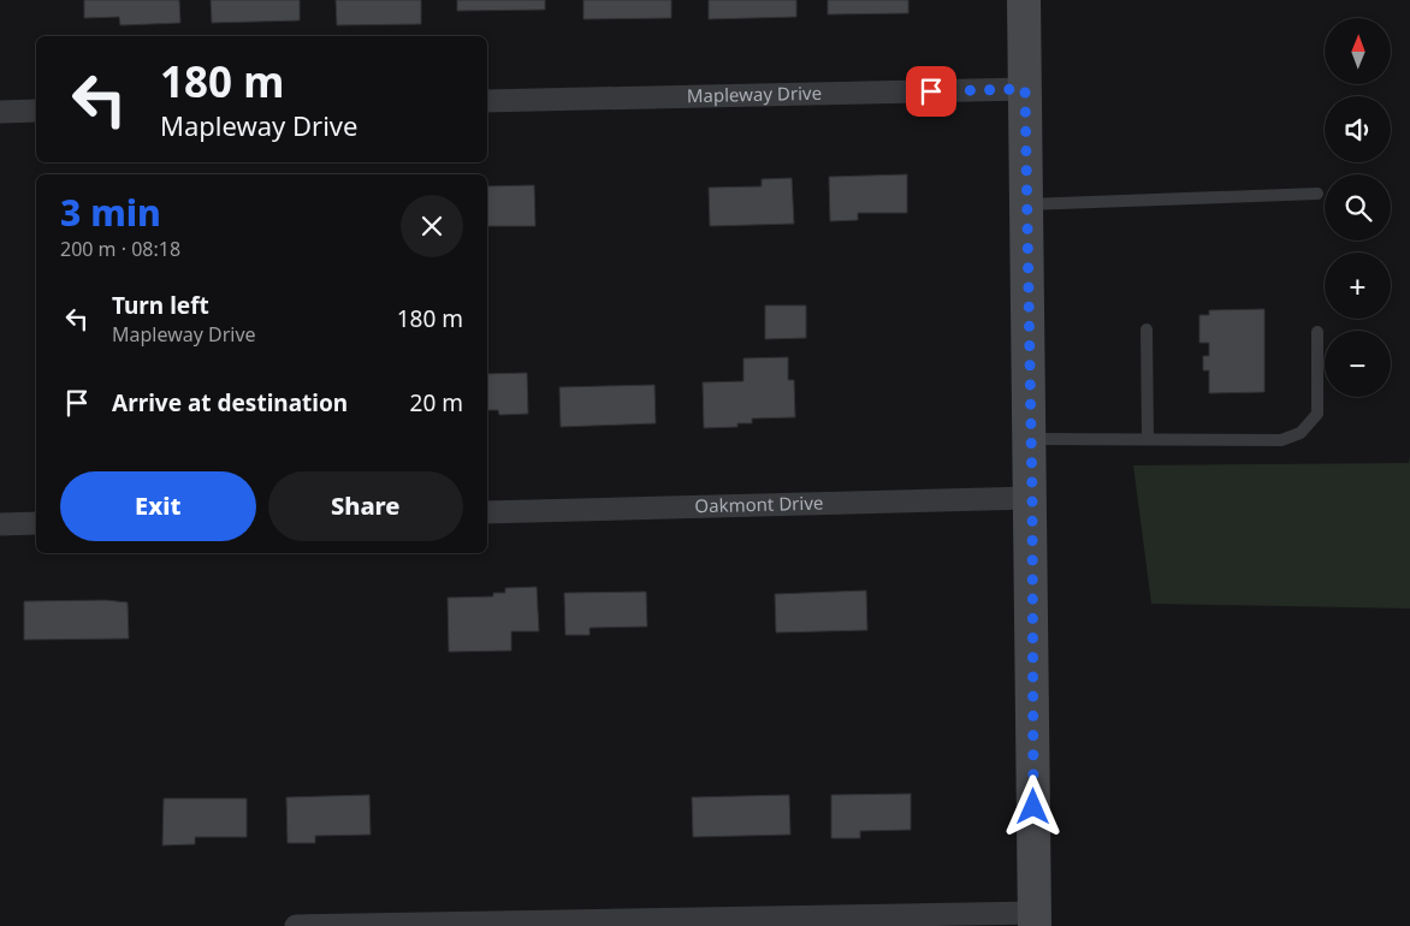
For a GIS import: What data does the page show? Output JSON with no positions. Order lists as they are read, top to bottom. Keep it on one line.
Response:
{"streets":{"street":["Mapleway Drive","Oakmont Drive"]},"north":"top","page":{"map_buttons":["+","−"],"turn":["180 m","Mapleway Drive"],"heading":["3 min","200 m · 08:18"],"list":[{"name":"Turn left","note":"Mapleway Drive","value":"180 m"},{"name":"Arrive at destination","value":"20 m"}],"buttons":["Exit","Share"]}}
